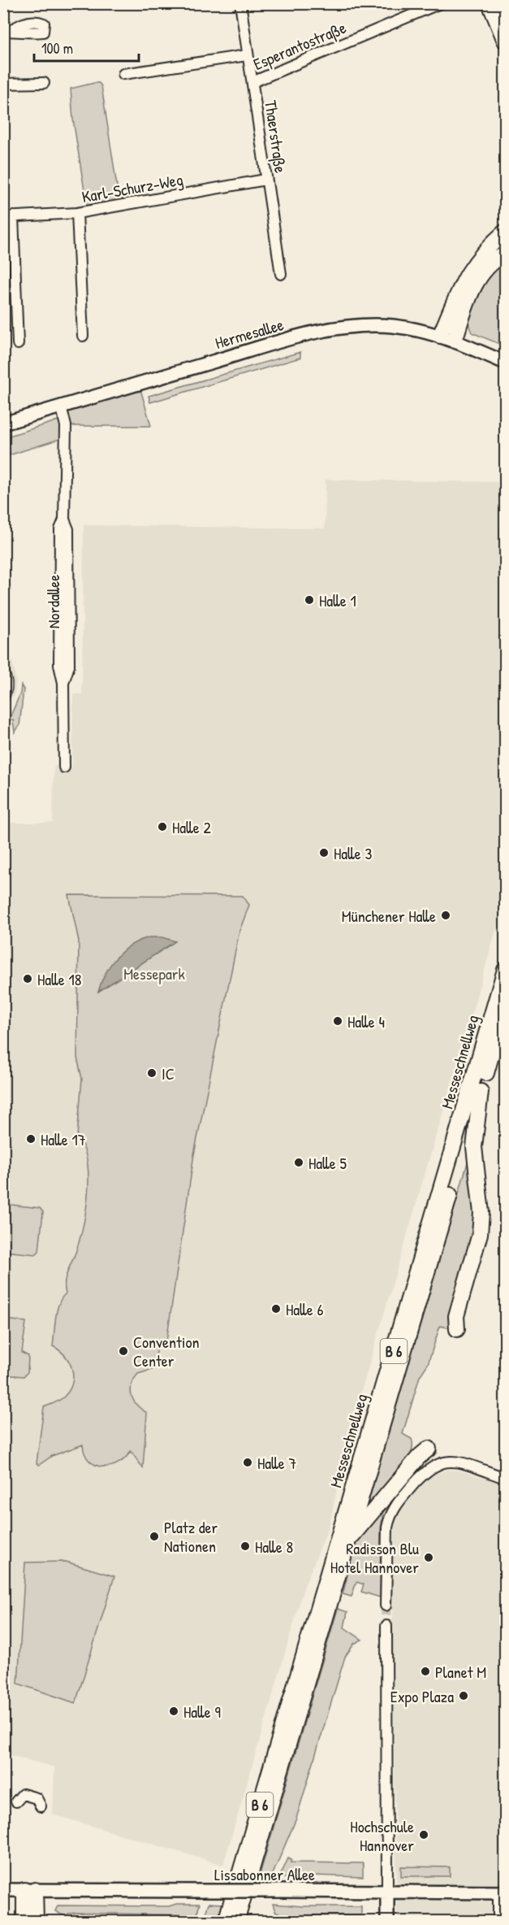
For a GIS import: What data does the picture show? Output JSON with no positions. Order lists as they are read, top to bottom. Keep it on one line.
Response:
{"streets":{"highway":["Messeschnellweg","B 6"],"main road":["Hermesallee","Lissabonner Allee"],"street":["Esperantostraße","Thaerstraße","Karl-Schurz-Weg","Nordallee"]},"crossings":[["Esperantostraße","Thaerstraße"],["Thaerstraße","Karl-Schurz-Weg"],["Hermesallee","Nordallee"]],"parks":["Messepark"],"places":["Halle 1","Halle 2","Halle 3","Münchener Halle","Halle 18","Halle 4","IC","Halle 17","Halle 5","Halle 6","Convention Center","Halle 7","Platz der Nationen","Halle 8","Radisson Blu Hotel Hannover","Planet M","Expo Plaza","Halle 9","Hochschule Hannover"],"scale_bar":"100 m"}
